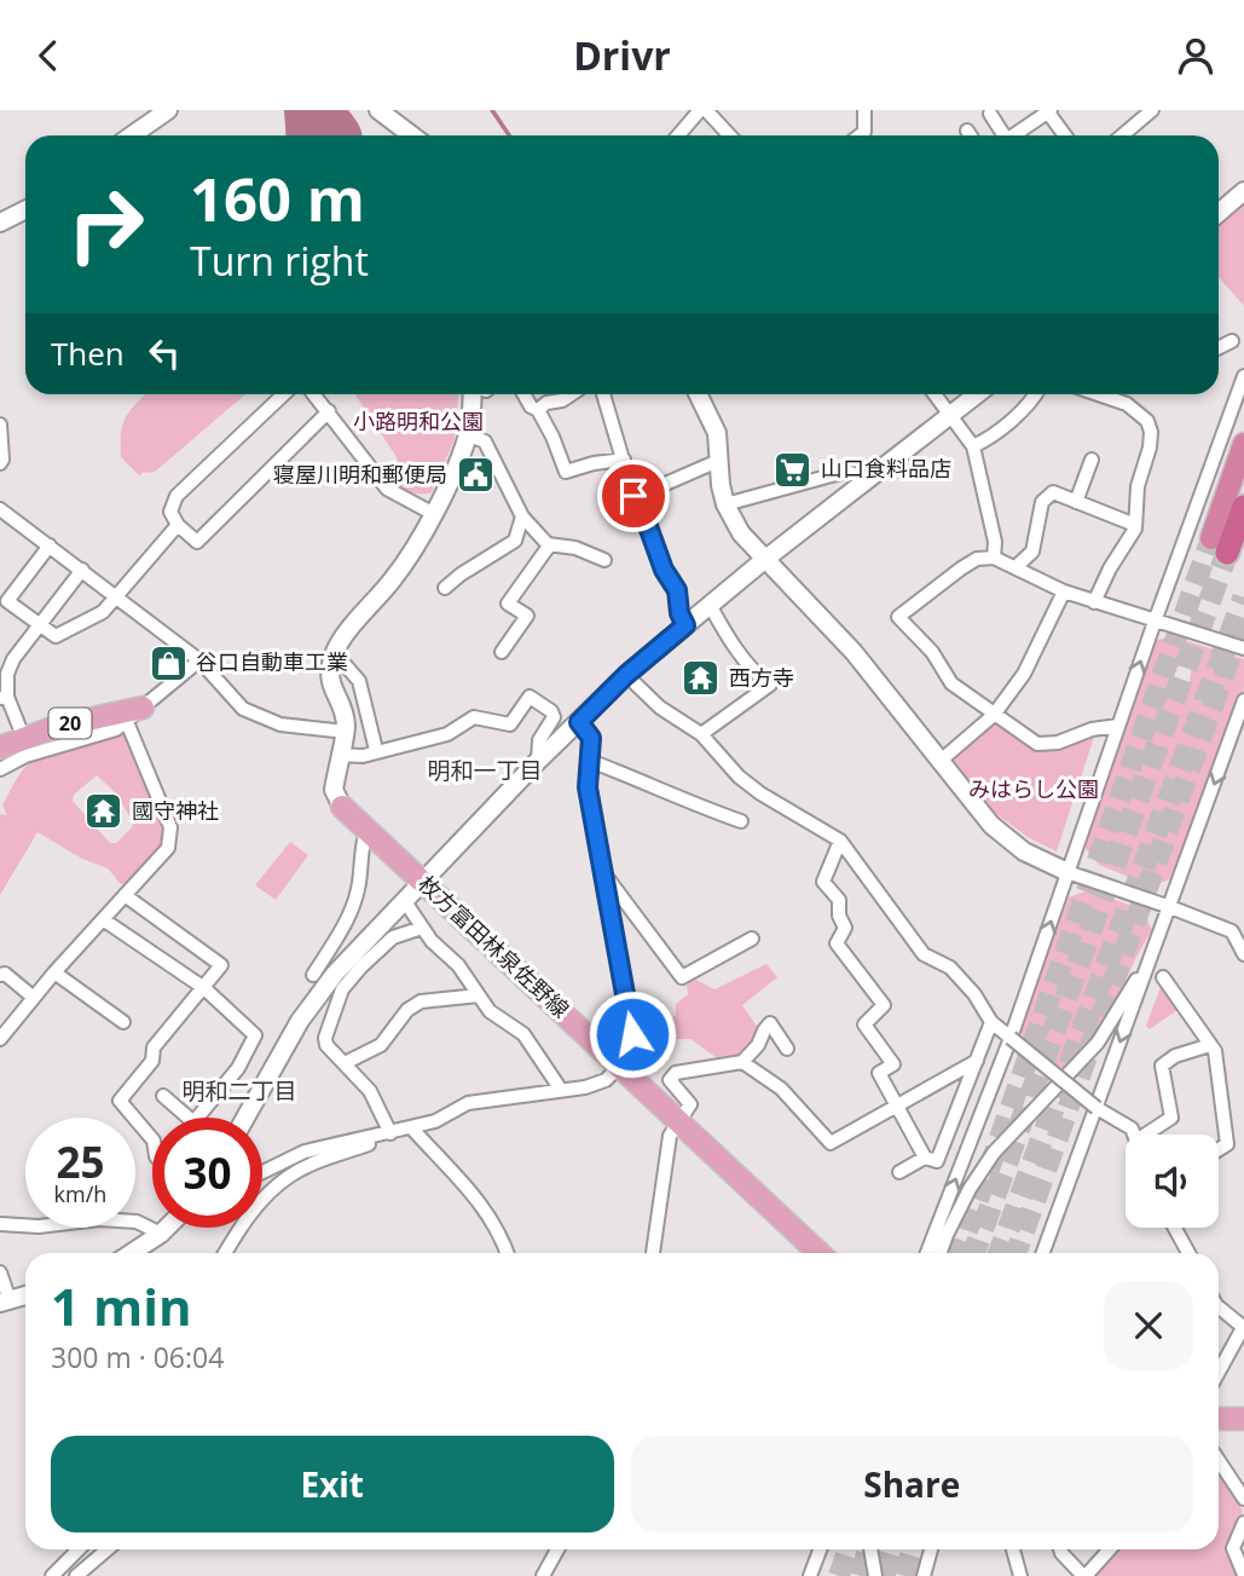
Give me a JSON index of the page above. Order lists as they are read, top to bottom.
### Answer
{
  "streets": {
    "main road": ["20", "枚方富田林泉佐野線"]
  },
  "districts": ["明和一丁目", "明和二丁目"],
  "parks": ["小路明和公園", "みはらし公園"],
  "places": {
    "supermarket": ["山口食料品店"],
    "public building": ["寝屋川明和郵便局"],
    "shop": ["谷口自動車工業"],
    "temple": ["西方寺", "國守神社"]
  },
  "page": {
    "header": "Drivr",
    "turn": ["160 m", "Turn right"],
    "then": "Then",
    "speed": "25 km/h",
    "limit": "30",
    "heading": ["1 min", "300 m · 06:04"],
    "buttons": ["Exit", "Share"]
  }
}
